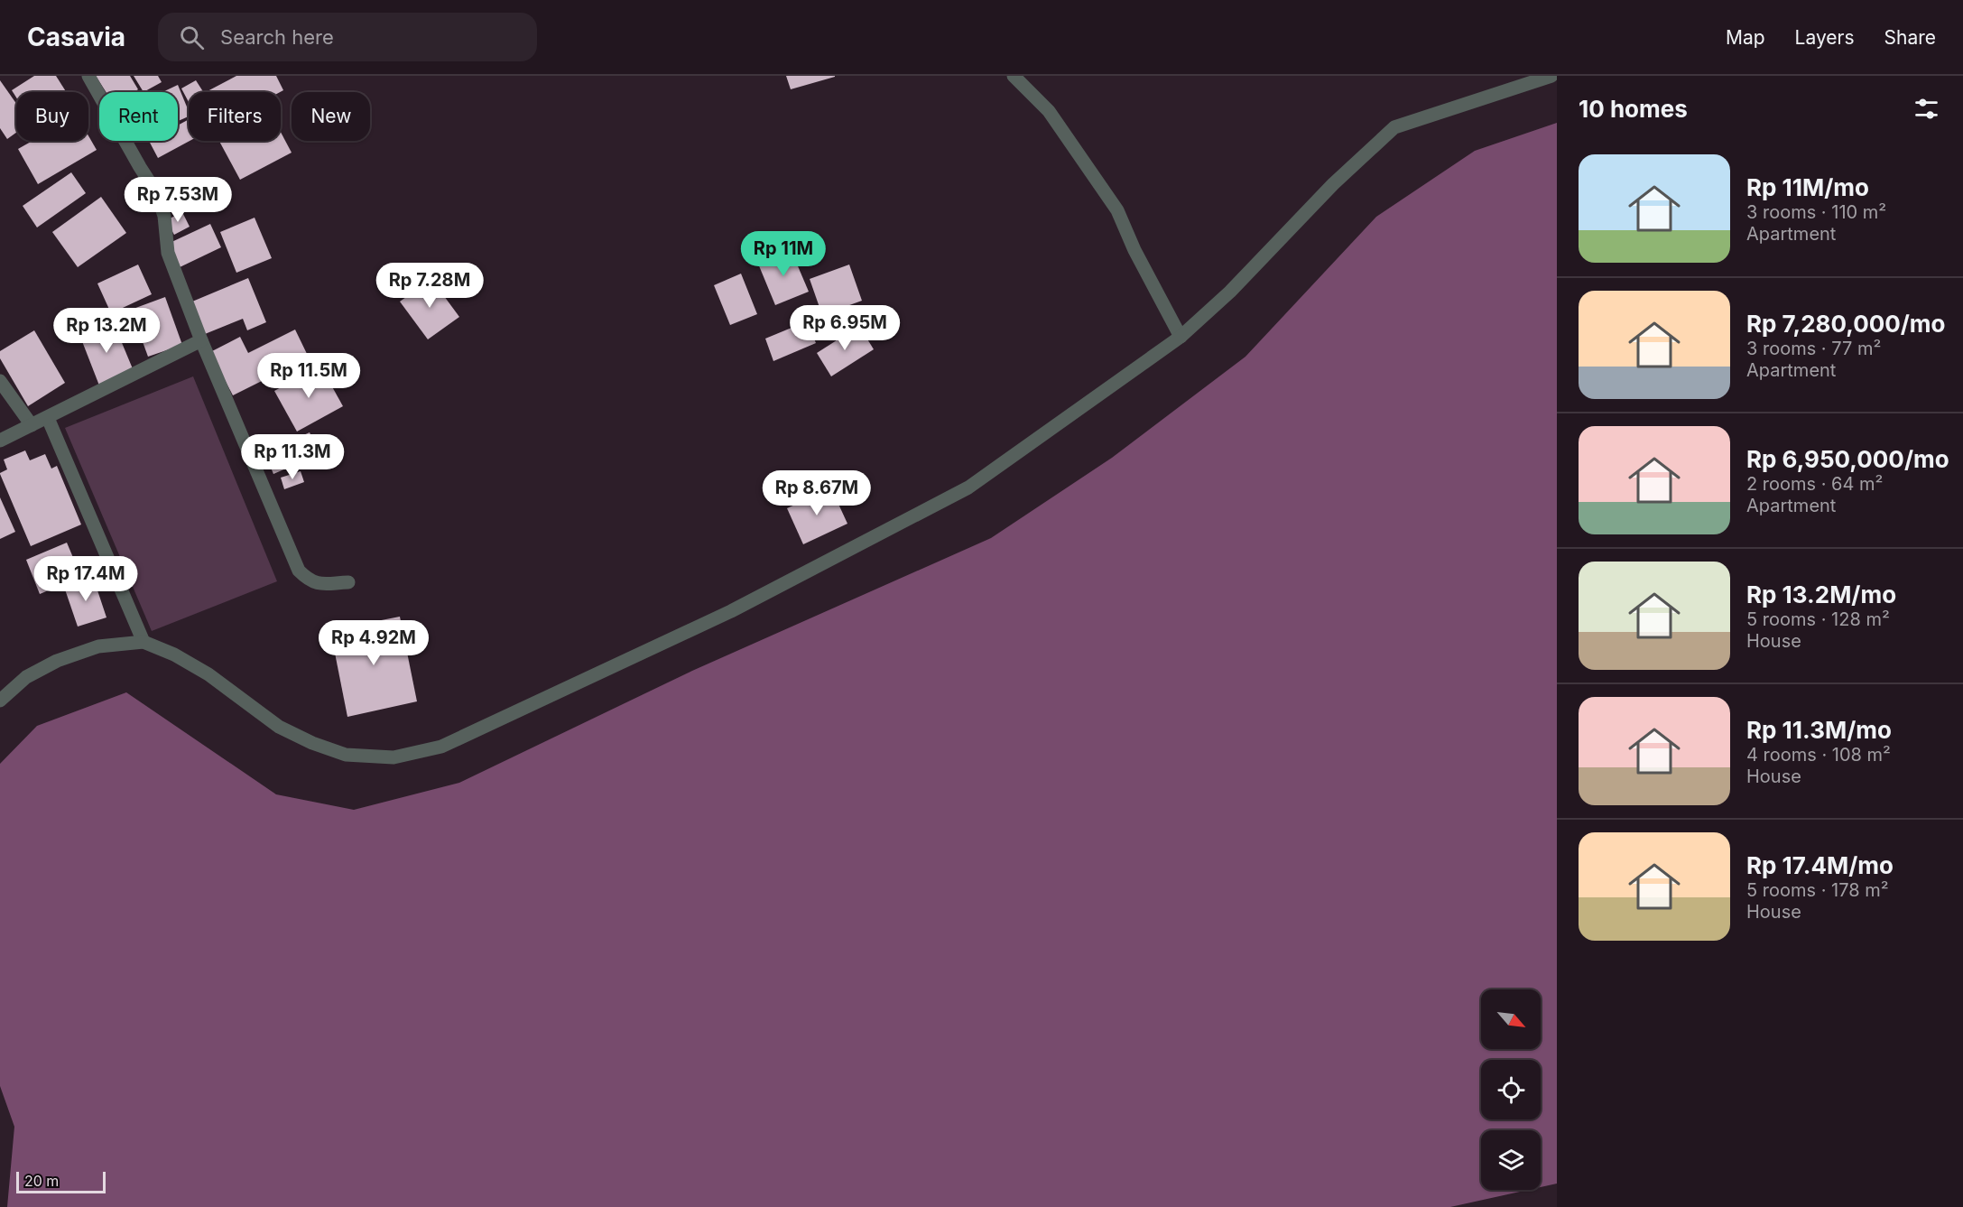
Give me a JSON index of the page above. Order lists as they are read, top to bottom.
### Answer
{
  "scale_bar": "20 m",
  "north": "bottom right",
  "page": {
    "header": "Casavia",
    "search": "Search here",
    "nav": ["Map", "Layers", "Share"],
    "heading": "10 homes",
    "chip": [
      "Buy",
      "Rent",
      "Filters",
      "New"
    ],
    "list": [
      {
        "name": "Rp 11M/mo",
        "note": "3 rooms · 110 m² · Apartment"
      },
      {
        "name": "Rp 7,280,000/mo",
        "note": "3 rooms · 77 m² · Apartment"
      },
      {
        "name": "Rp 6,950,000/mo",
        "note": "2 rooms · 64 m² · Apartment"
      },
      {
        "name": "Rp 13.2M/mo",
        "note": "5 rooms · 128 m² · House"
      },
      {
        "name": "Rp 11.3M/mo",
        "note": "4 rooms · 108 m² · House"
      },
      {
        "name": "Rp 17.4M/mo",
        "note": "5 rooms · 178 m² · House"
      }
    ],
    "price": [
      "Rp 7.53M",
      "Rp 11M",
      "Rp 7.28M",
      "Rp 6.95M",
      "Rp 13.2M",
      "Rp 11.5M",
      "Rp 11.3M",
      "Rp 8.67M",
      "Rp 17.4M",
      "Rp 4.92M"
    ],
    "scale": "20 m"
  }
}
